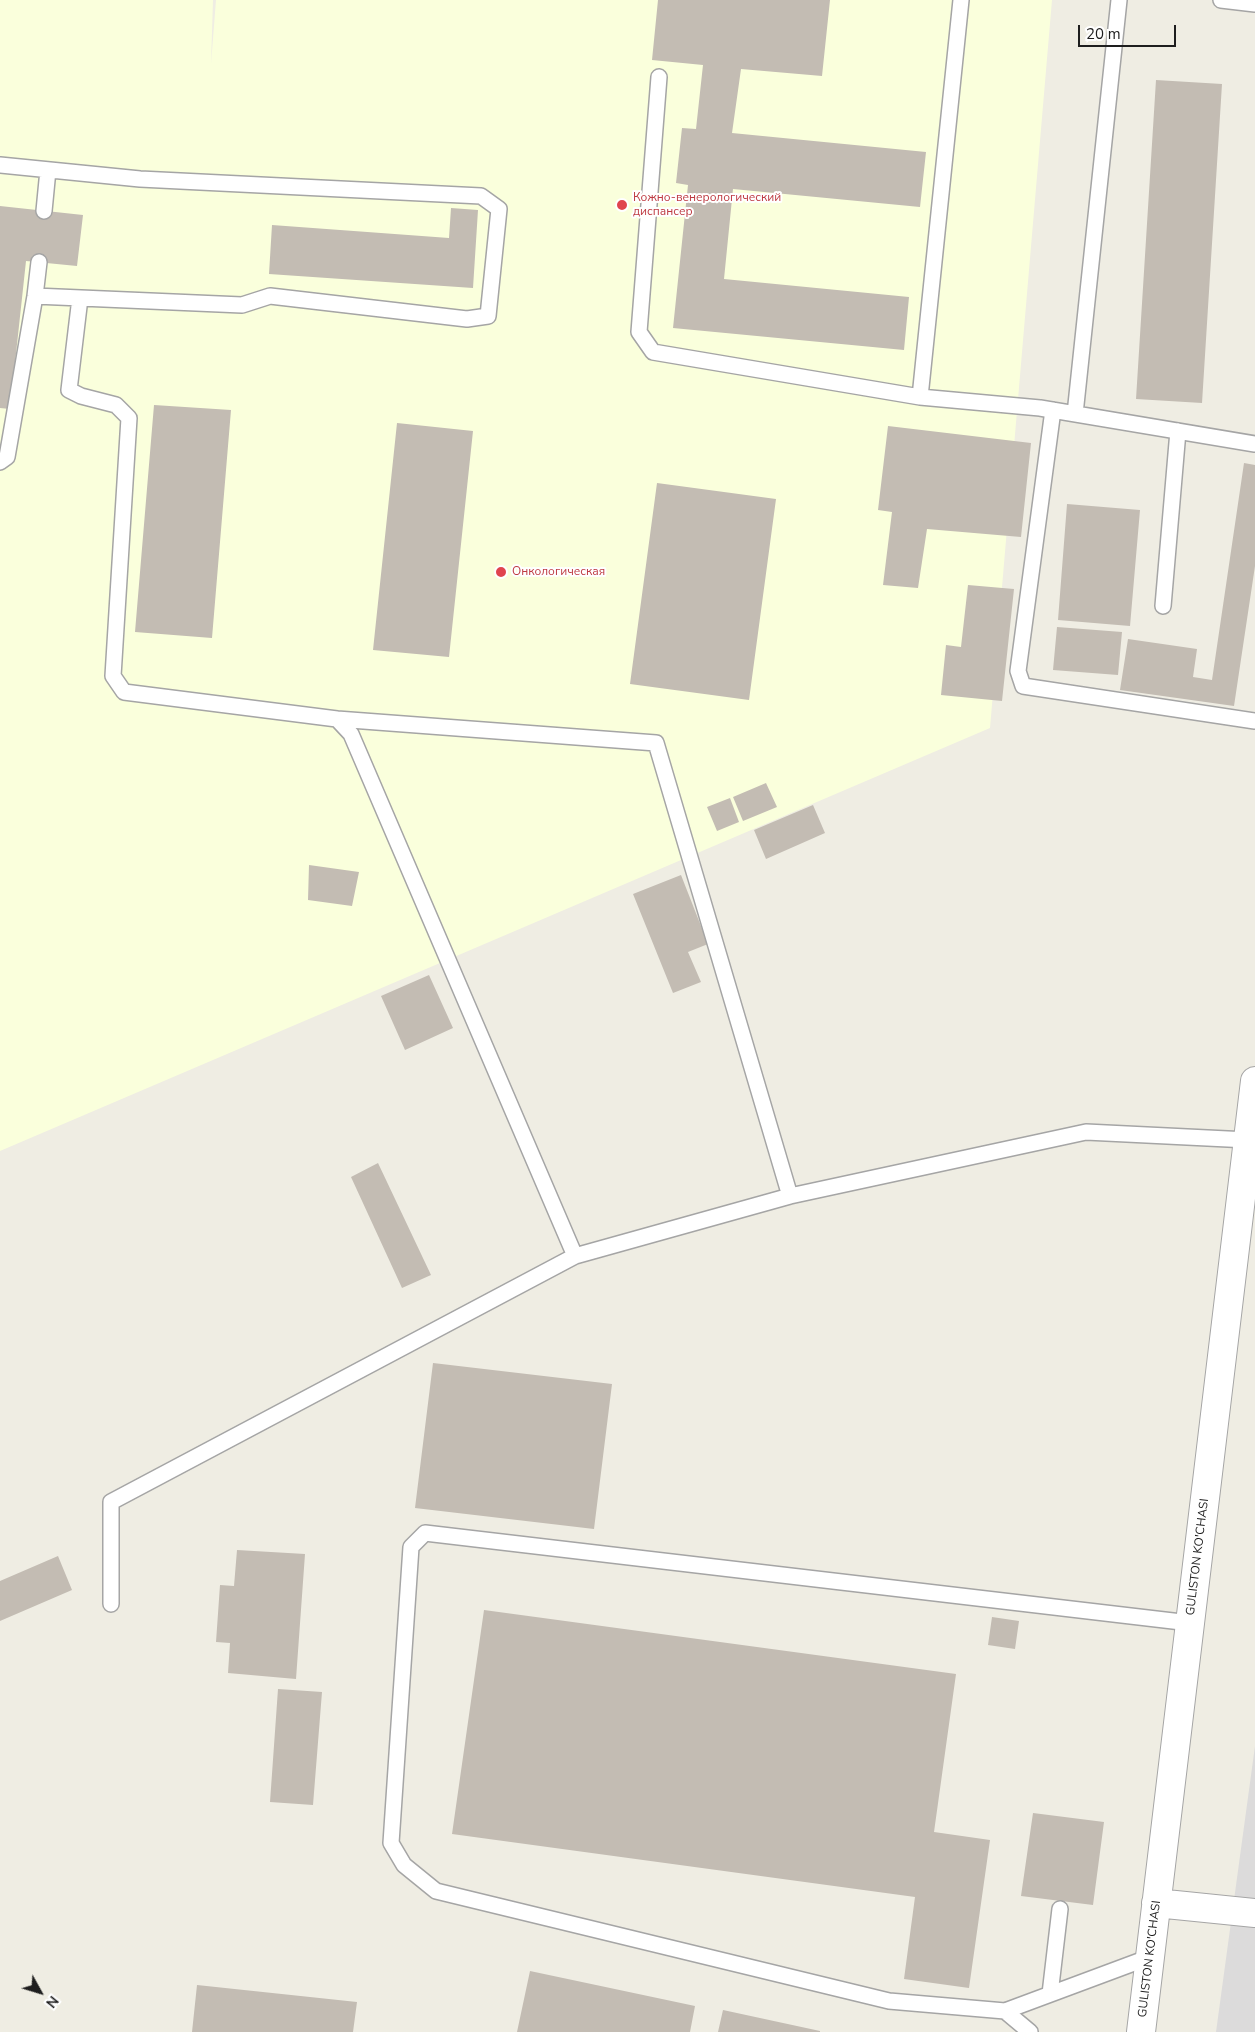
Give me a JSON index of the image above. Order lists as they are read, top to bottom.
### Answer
{
  "streets": {
    "street": ["GULISTON KO'CHASI"]
  },
  "places": ["Кожно-венерологический диспансер", "Онкологическая"],
  "scale_bar": "20 m",
  "north": "bottom right"
}
